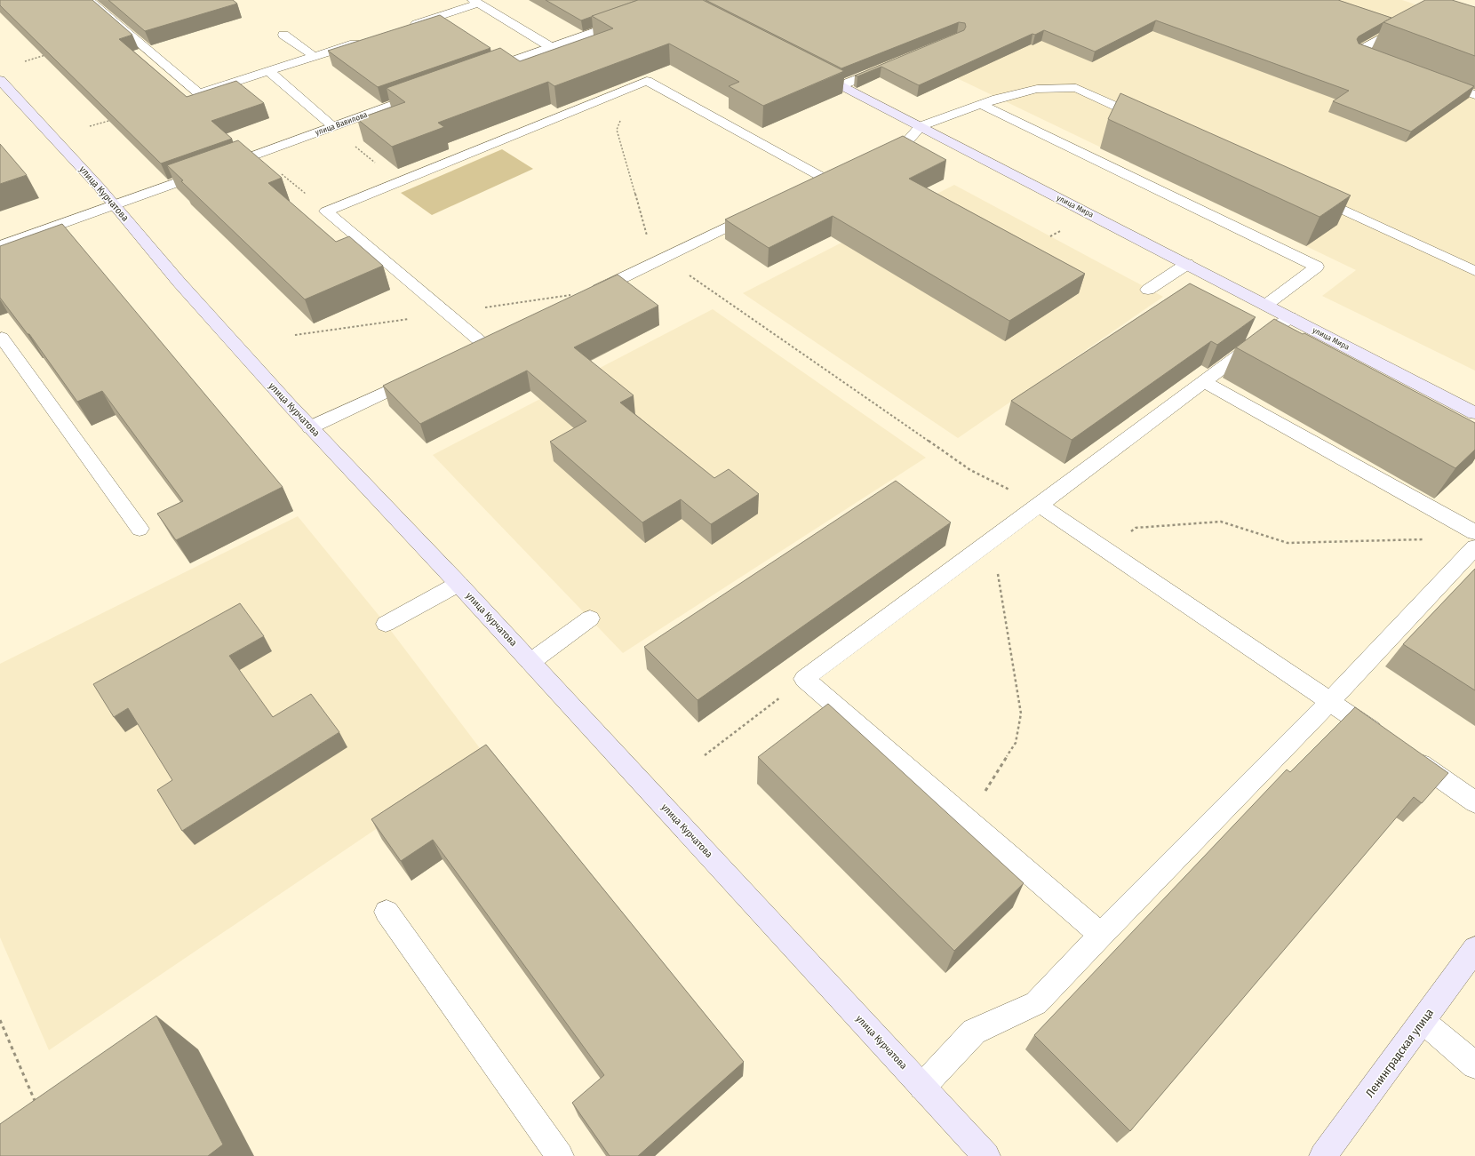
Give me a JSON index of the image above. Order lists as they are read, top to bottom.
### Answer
{
  "streets": {
    "main road": ["улица Курчатова", "улица Мира", "Ленинградская улица"],
    "street": ["улица Вавилова"]
  },
  "crossings": [
    ["улица Вавилова", "улица Курчатова"]
  ]
}
